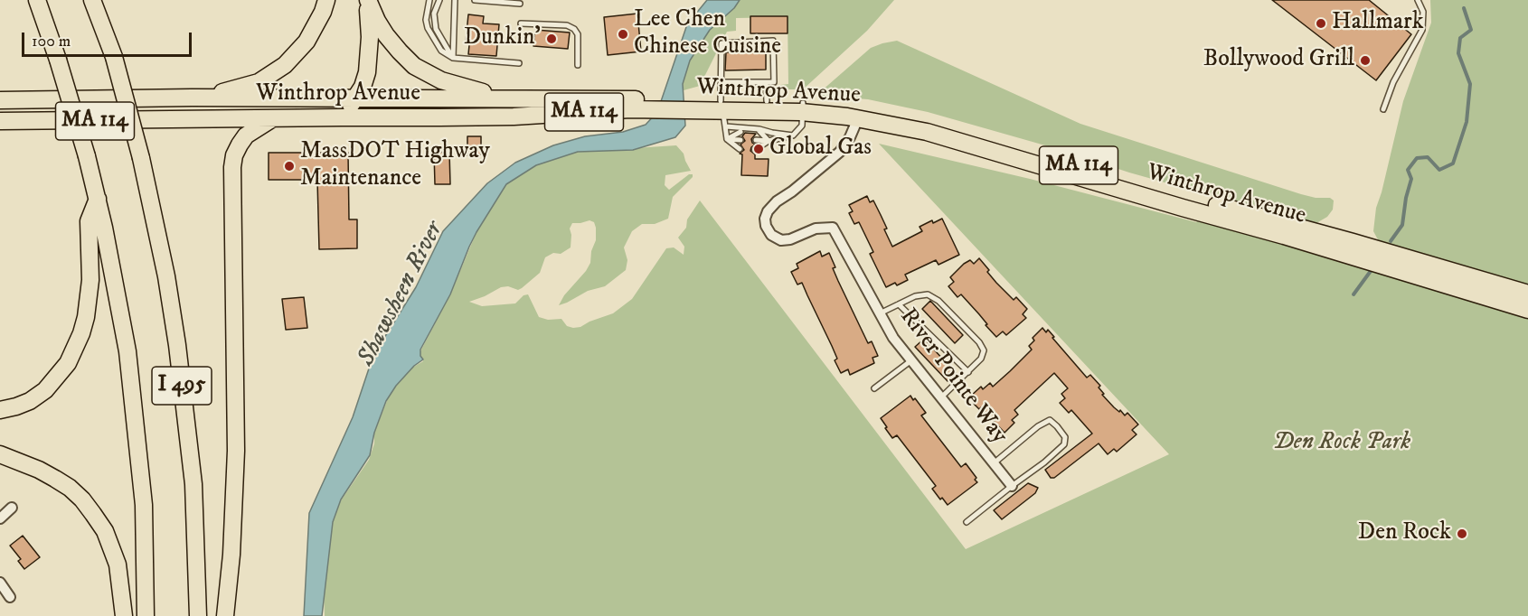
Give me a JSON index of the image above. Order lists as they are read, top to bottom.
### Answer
{
  "streets": {
    "highway": ["Winthrop Avenue", "MA 114", "I 495"],
    "street": ["River Pointe Way"]
  },
  "crossings": [
    ["Winthrop Avenue", "River Pointe Way"]
  ],
  "water": ["Shawsheen River"],
  "parks": ["Den Rock Park"],
  "places": [
    "Hallmark",
    "Lee Chen Chinese Cuisine",
    "Dunkin'",
    "Bollywood Grill",
    "Global Gas",
    "MassDOT Highway Maintenance",
    "Den Rock"
  ],
  "scale_bar": "100 m"
}
